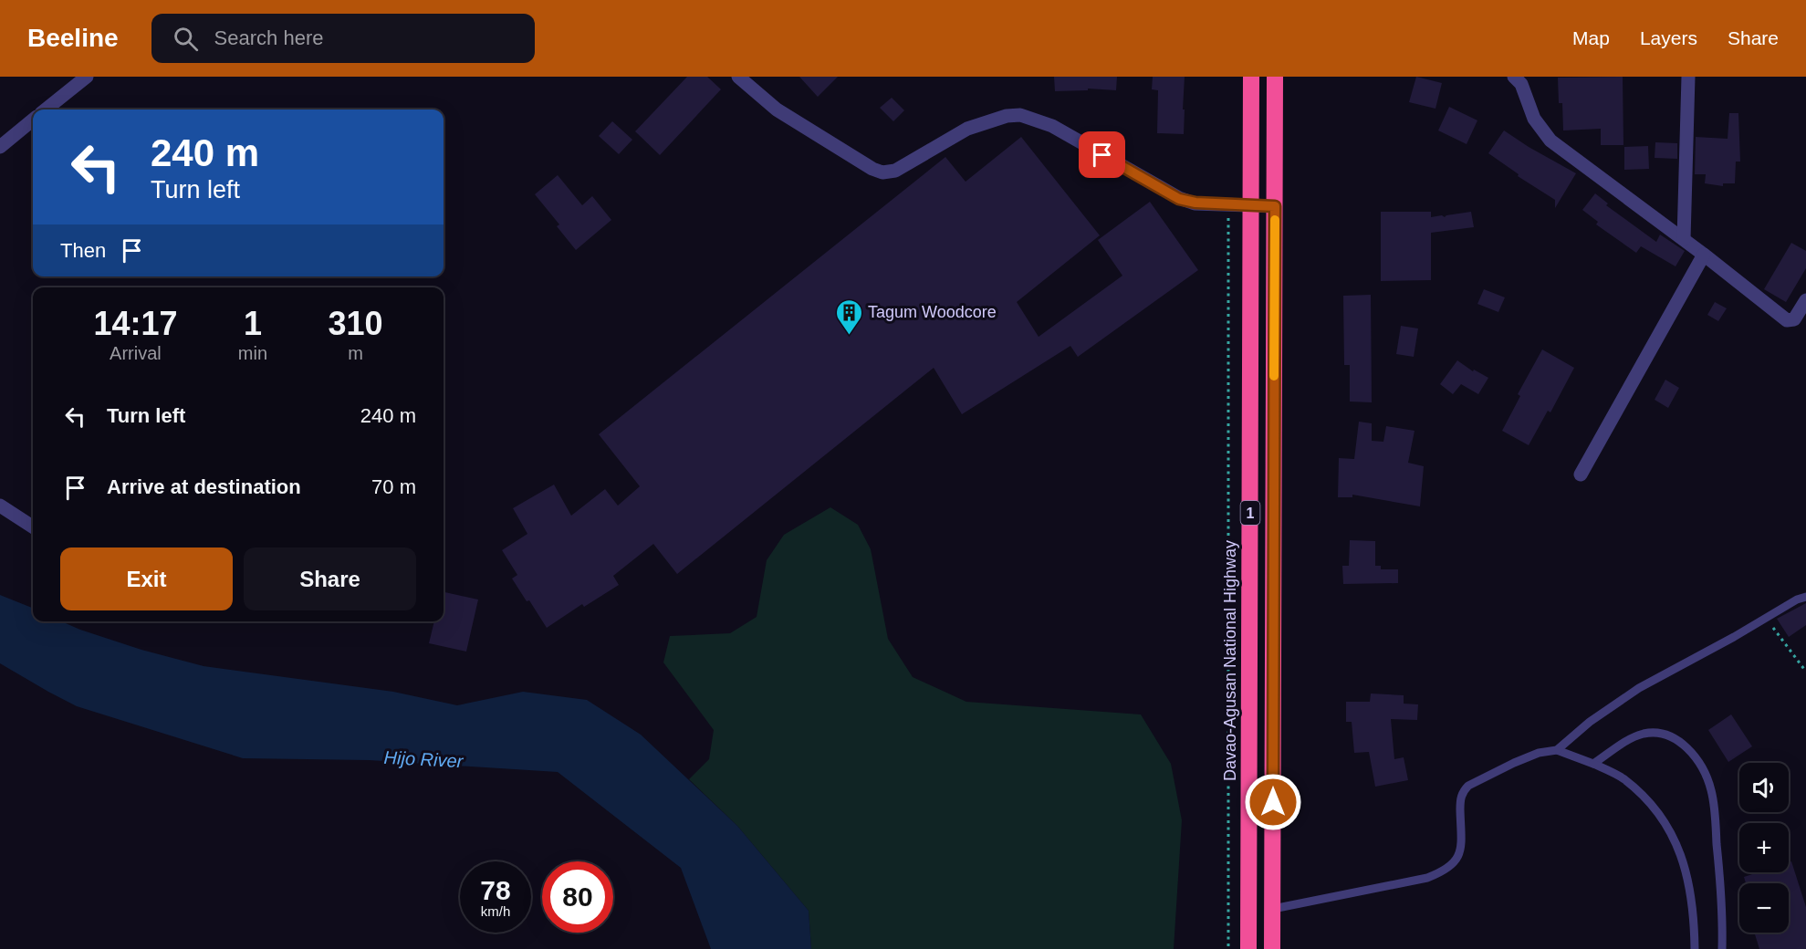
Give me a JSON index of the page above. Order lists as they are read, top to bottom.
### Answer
{
  "streets": {
    "highway": ["1", "Davao-Agusan National Highway"]
  },
  "water": ["Hijo River"],
  "places": {
    "building": ["Tagum Woodcore"]
  },
  "page": {
    "header": "Beeline",
    "search": "Search here",
    "nav": ["Map", "Layers", "Share"],
    "turn": ["240 m", "Turn left"],
    "then": "Then",
    "eta": [
      "14:17",
      "Arrival",
      "1",
      "min",
      "310",
      "m"
    ],
    "list": [
      {
        "name": "Turn left",
        "value": "240 m"
      },
      {
        "name": "Arrive at destination",
        "value": "70 m"
      }
    ],
    "buttons": ["Exit", "Share"],
    "map_buttons": ["+", "−"],
    "speed": "78 km/h",
    "limit": "80"
  }
}
